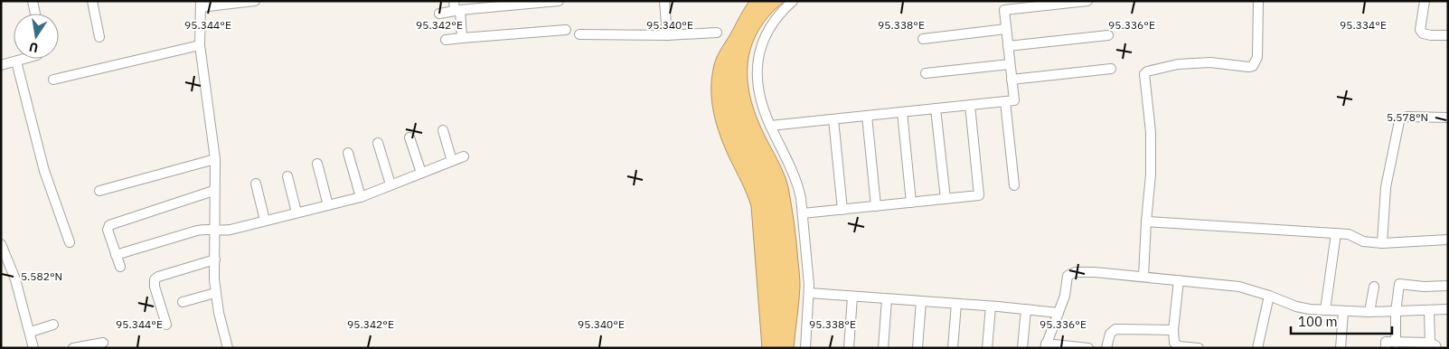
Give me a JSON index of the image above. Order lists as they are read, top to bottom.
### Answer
{
  "scale_bar": "100 m",
  "north": "bottom",
  "coordinates": [
    "95.344°E",
    "95.342°E",
    "95.340°E",
    "95.338°E",
    "95.336°E",
    "95.334°E",
    "5.578°N",
    "5.582°N"
  ]
}
